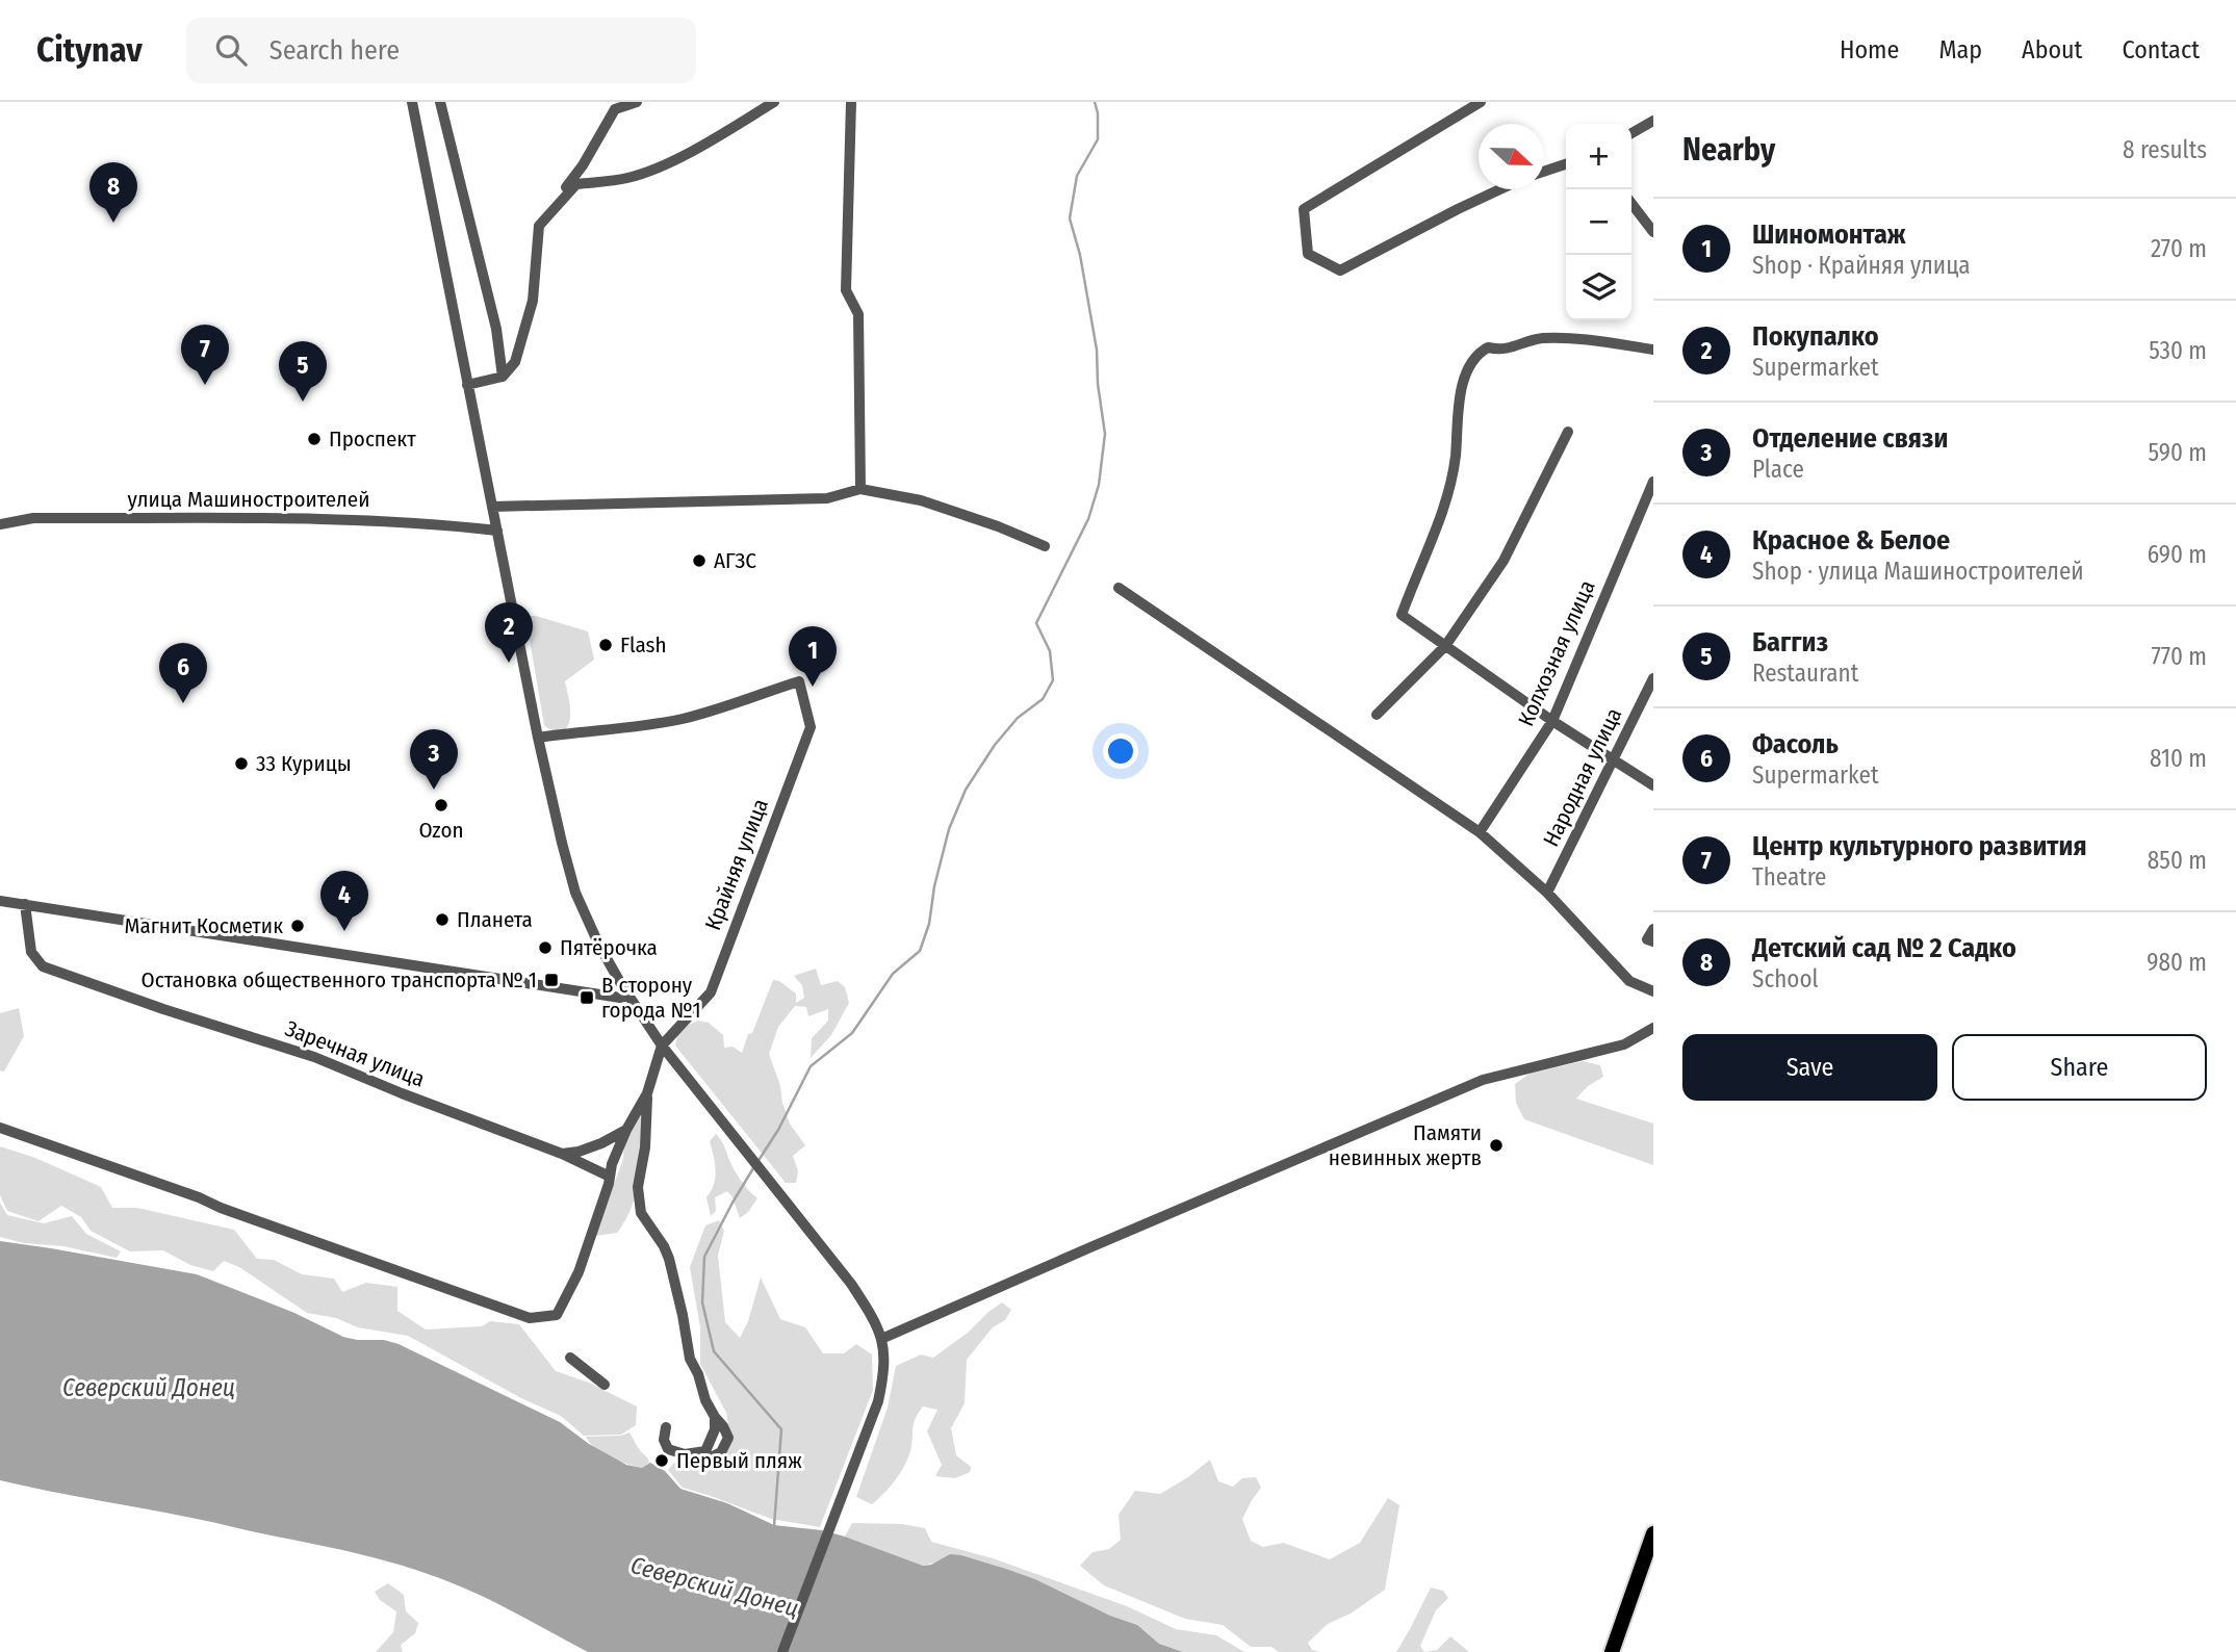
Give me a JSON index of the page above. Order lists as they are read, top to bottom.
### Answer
{
  "streets": {
    "street": [
      "улица Машиностроителей",
      "Колхозная улица",
      "Народная улица",
      "Крайняя улица",
      "Заречная улица"
    ]
  },
  "water": ["Северский Донец"],
  "places": {
    "other": [
      "Проспект",
      "АГЗС",
      "Flash",
      "33 Курицы",
      "Ozon",
      "Планета",
      "Магнит Косметик",
      "Пятёрочка",
      "Памяти невинных жертв",
      "Первый пляж"
    ],
    "transit": ["Остановка общественного транспорта № 1", "В сторону города №1"]
  },
  "north": "right",
  "page": {
    "header": "Citynav",
    "search": "Search here",
    "nav": [
      "Home",
      "Map",
      "About",
      "Contact"
    ],
    "heading": ["Nearby", "8 results"],
    "map_buttons": ["+", "−"],
    "pins": [
      "8",
      "7",
      "5",
      "2",
      "1",
      "6",
      "3",
      "4"
    ],
    "list": [
      {
        "mark": "1",
        "name": "Шиномонтаж",
        "note": "Shop · Крайняя улица",
        "value": "270 m"
      },
      {
        "mark": "2",
        "name": "Покупалко",
        "note": "Supermarket",
        "value": "530 m"
      },
      {
        "mark": "3",
        "name": "Отделение связи",
        "note": "Place",
        "value": "590 m"
      },
      {
        "mark": "4",
        "name": "Красное & Белое",
        "note": "Shop · улица Машиностроителей",
        "value": "690 m"
      },
      {
        "mark": "5",
        "name": "Баггиз",
        "note": "Restaurant",
        "value": "770 m"
      },
      {
        "mark": "6",
        "name": "Фасоль",
        "note": "Supermarket",
        "value": "810 m"
      },
      {
        "mark": "7",
        "name": "Центр культурного развития",
        "note": "Theatre",
        "value": "850 m"
      },
      {
        "mark": "8",
        "name": "Детский сад № 2 Садко",
        "note": "School",
        "value": "980 m"
      }
    ],
    "buttons": ["Save", "Share"]
  }
}
